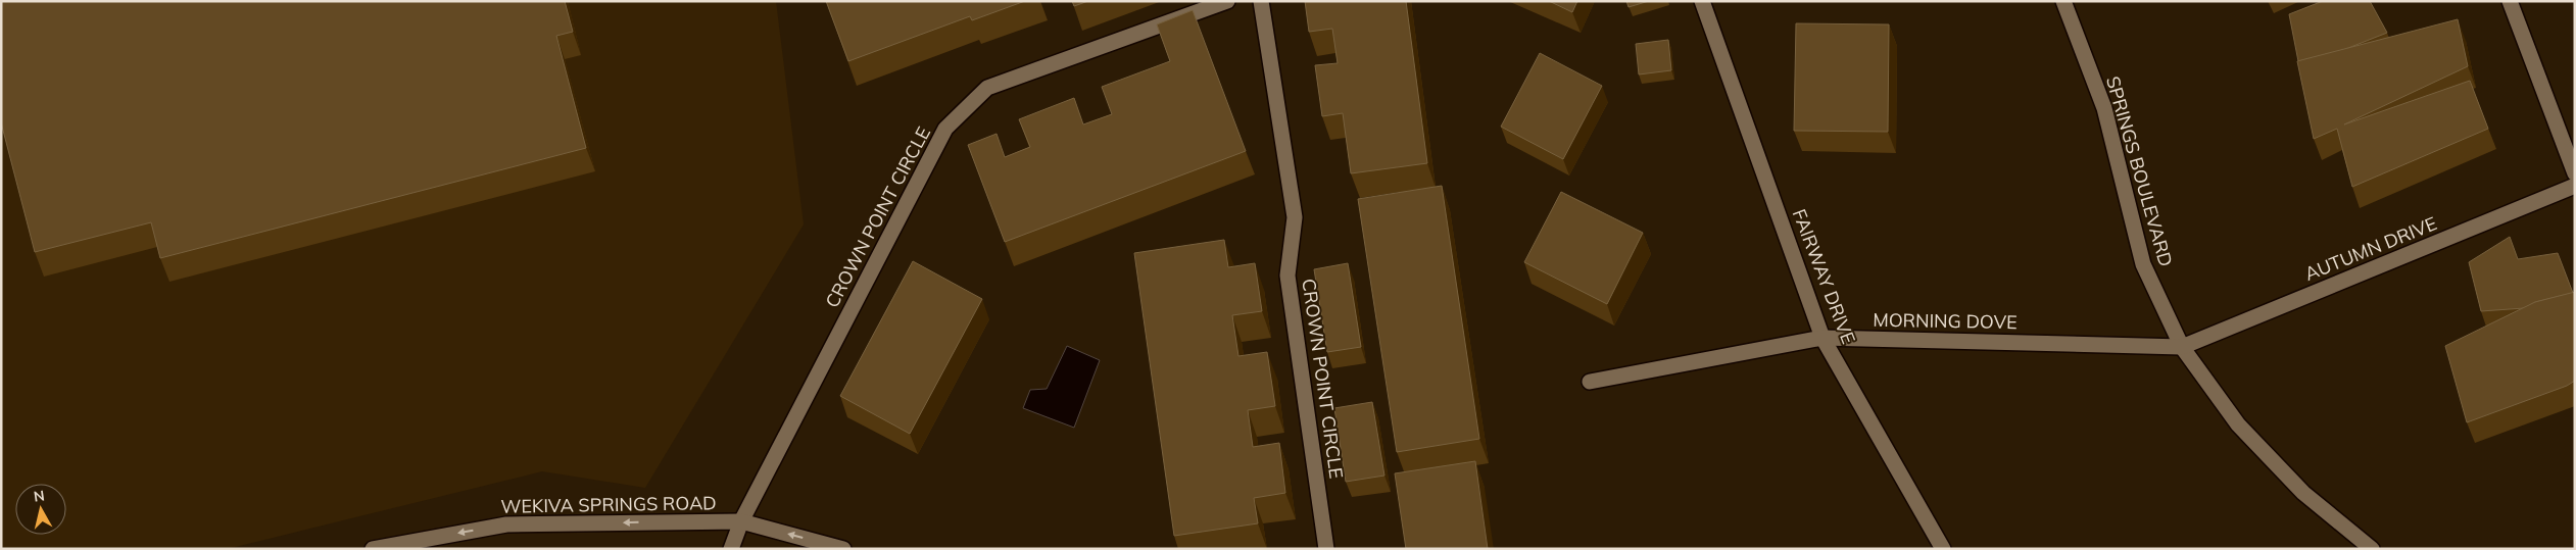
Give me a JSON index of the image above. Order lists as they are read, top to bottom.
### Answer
{
  "streets": {
    "street": [
      "SPRINGS BOULEVARD",
      "CROWN POINT CIRCLE",
      "AUTUMN DRIVE",
      "FAIRWAY DRIVE",
      "MORNING DOVE",
      "WEKIVA SPRINGS ROAD"
    ]
  },
  "crossings": [
    ["SPRINGS BOULEVARD", "AUTUMN DRIVE"],
    ["SPRINGS BOULEVARD", "MORNING DOVE"],
    ["CROWN POINT CIRCLE", "WEKIVA SPRINGS ROAD"],
    ["AUTUMN DRIVE", "MORNING DOVE"],
    ["FAIRWAY DRIVE", "MORNING DOVE"]
  ],
  "one_way": ["WEKIVA SPRINGS ROAD"],
  "north": "top"
}
